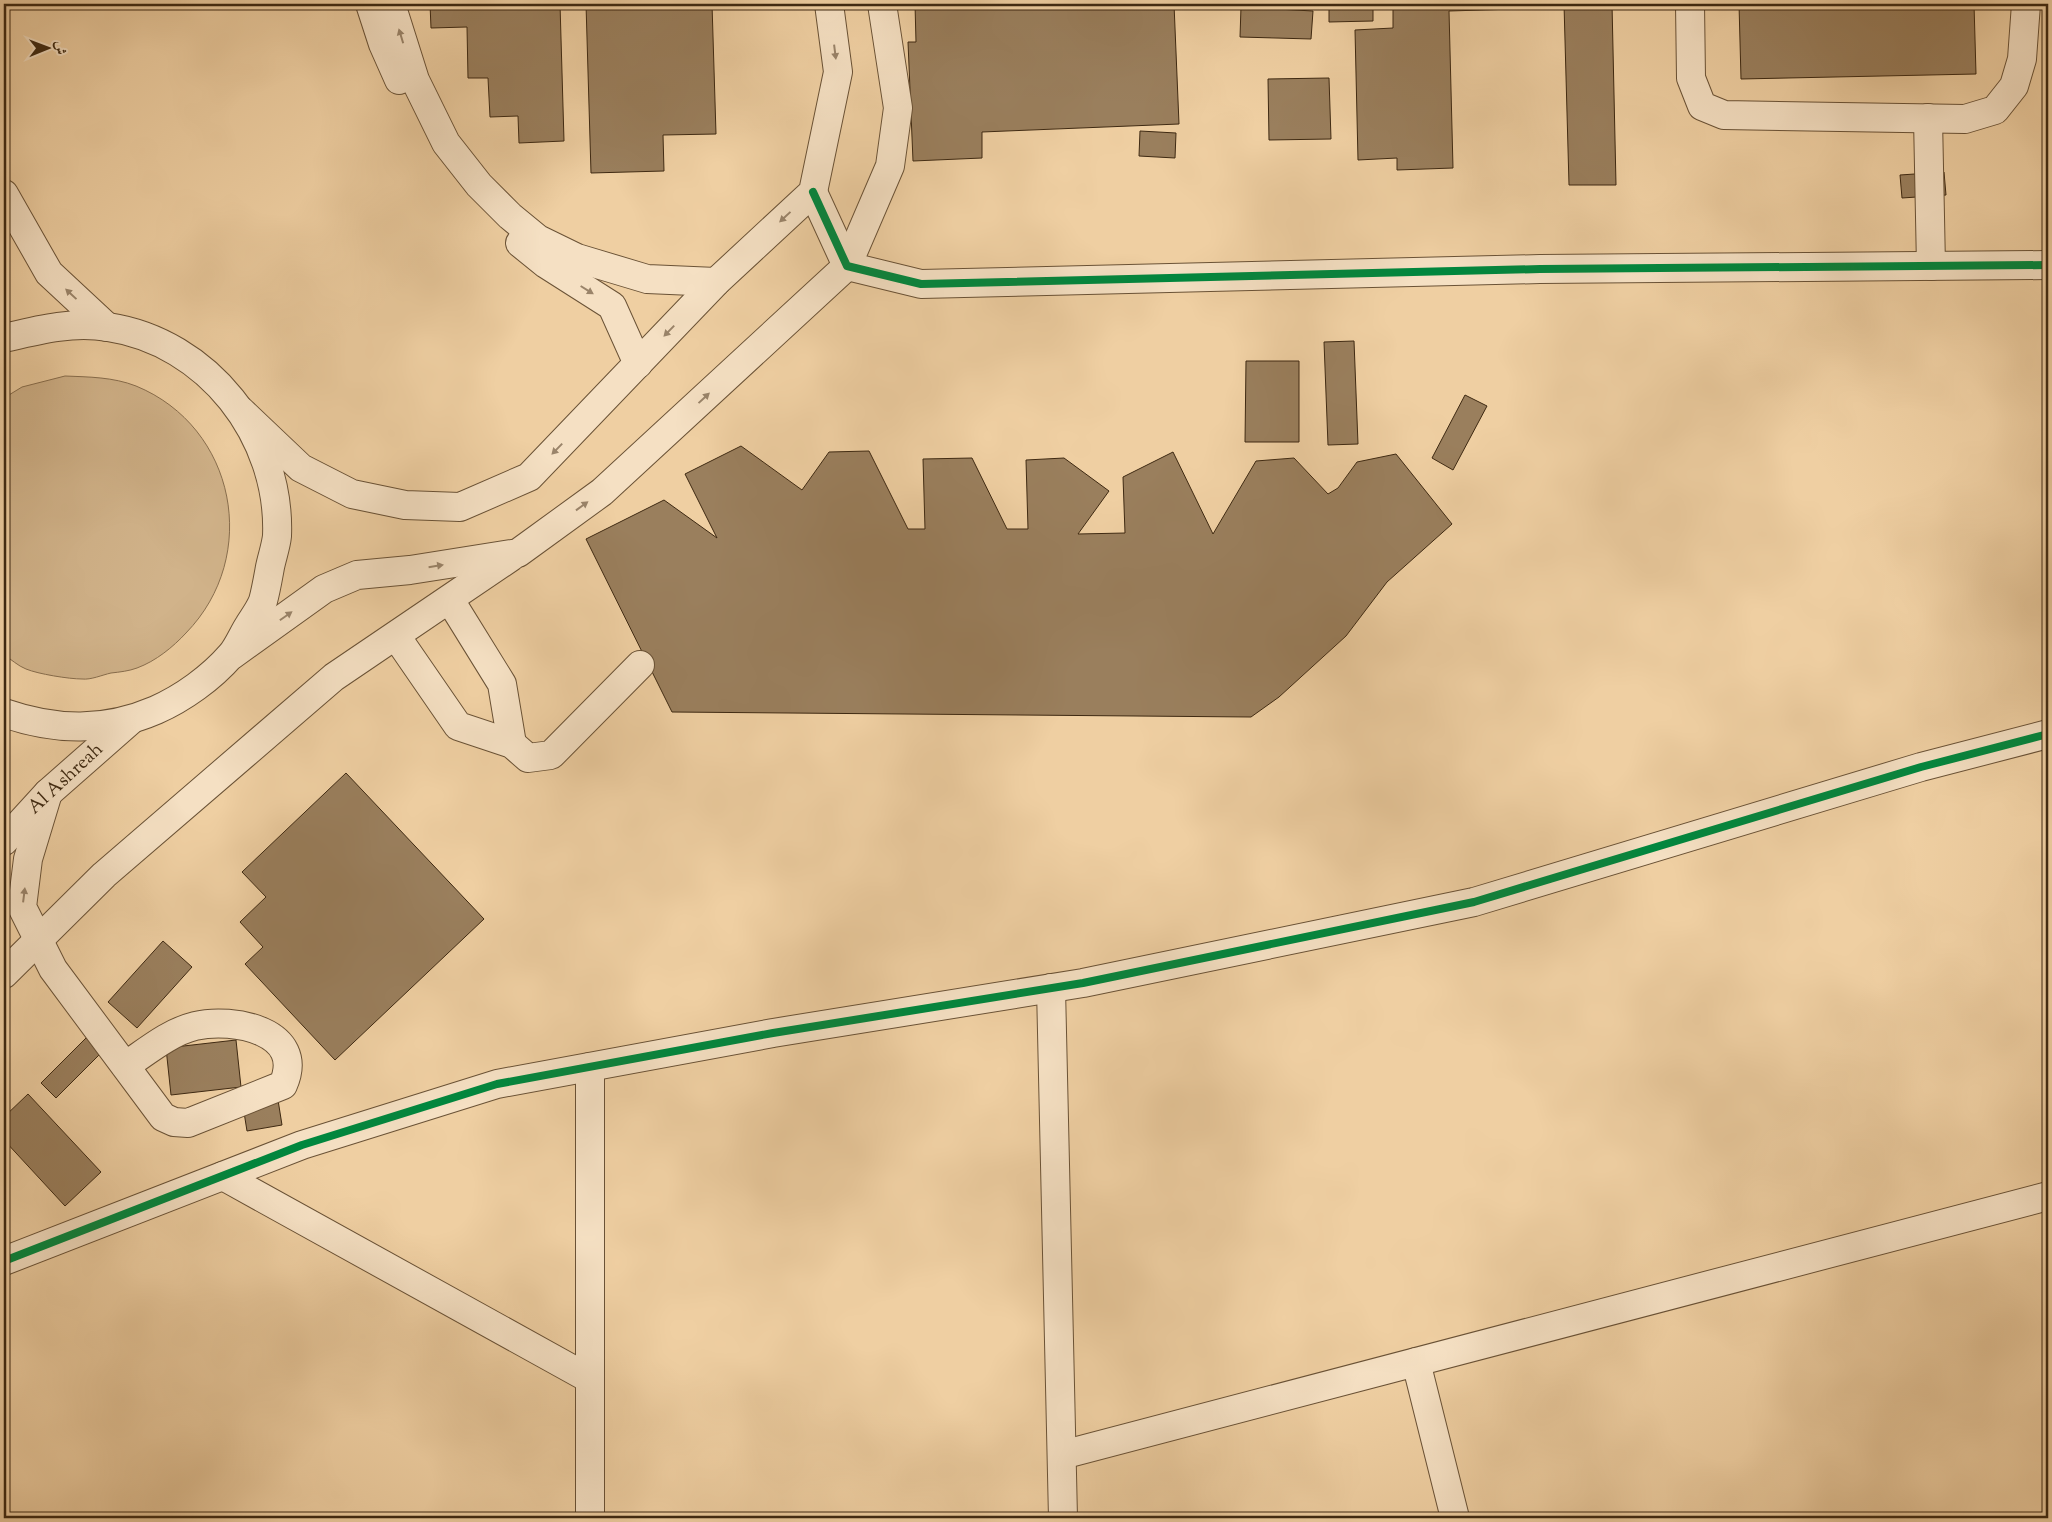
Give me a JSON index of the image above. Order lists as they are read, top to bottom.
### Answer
{
  "streets": {
    "street": ["Al Ashreah"]
  },
  "north": "right"
}
